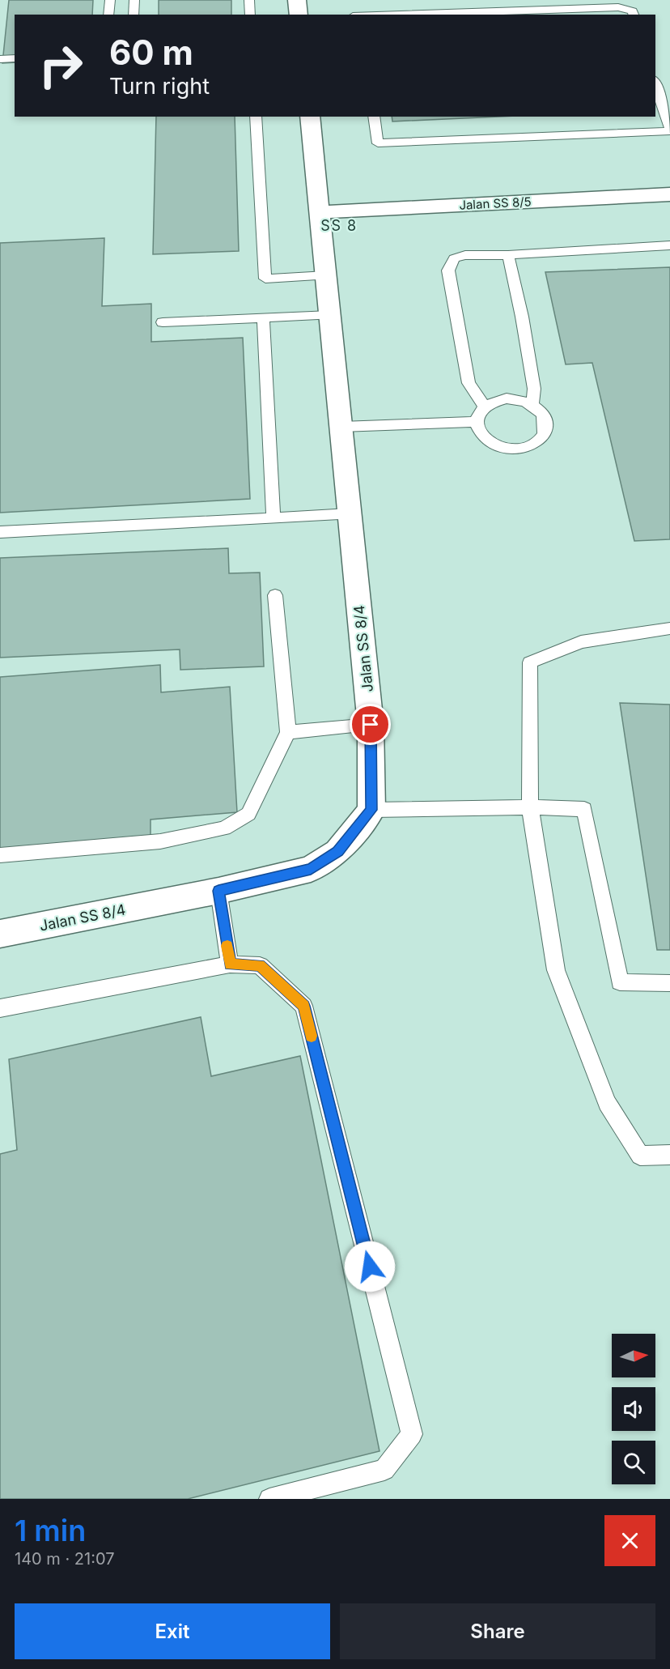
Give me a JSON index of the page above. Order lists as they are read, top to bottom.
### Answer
{
  "streets": {
    "street": ["Jalan SS 8/5", "Jalan SS 8/4"]
  },
  "crossings": [
    ["Jalan SS 8/5", "Jalan SS 8/4"]
  ],
  "districts": ["SS 8"],
  "north": "right",
  "page": {
    "turn": ["60 m", "Turn right"],
    "heading": ["1 min", "140 m · 21:07"],
    "buttons": ["Exit", "Share"]
  }
}
